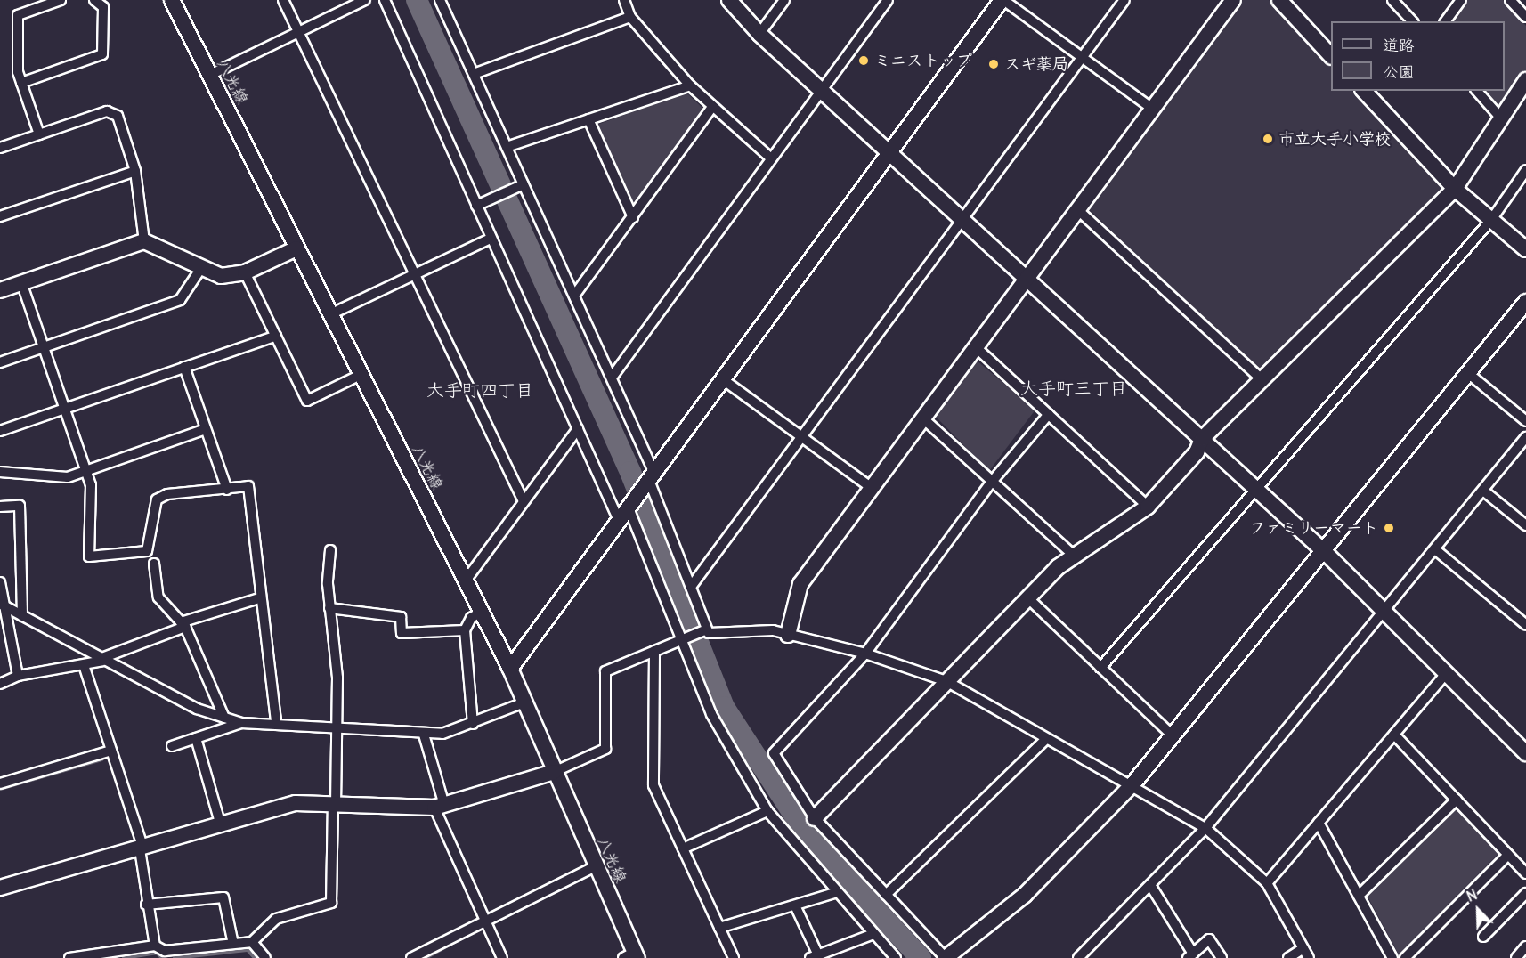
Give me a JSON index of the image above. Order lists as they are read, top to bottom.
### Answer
{
  "streets": {
    "street": ["八光線"]
  },
  "districts": ["大手町三丁目", "大手町四丁目"],
  "places": [
    "ミニストップ",
    "スギ薬局",
    "市立大手小学校",
    "ファミリーマート"
  ],
  "legend": ["道路", "公園"],
  "north": "top left"
}
